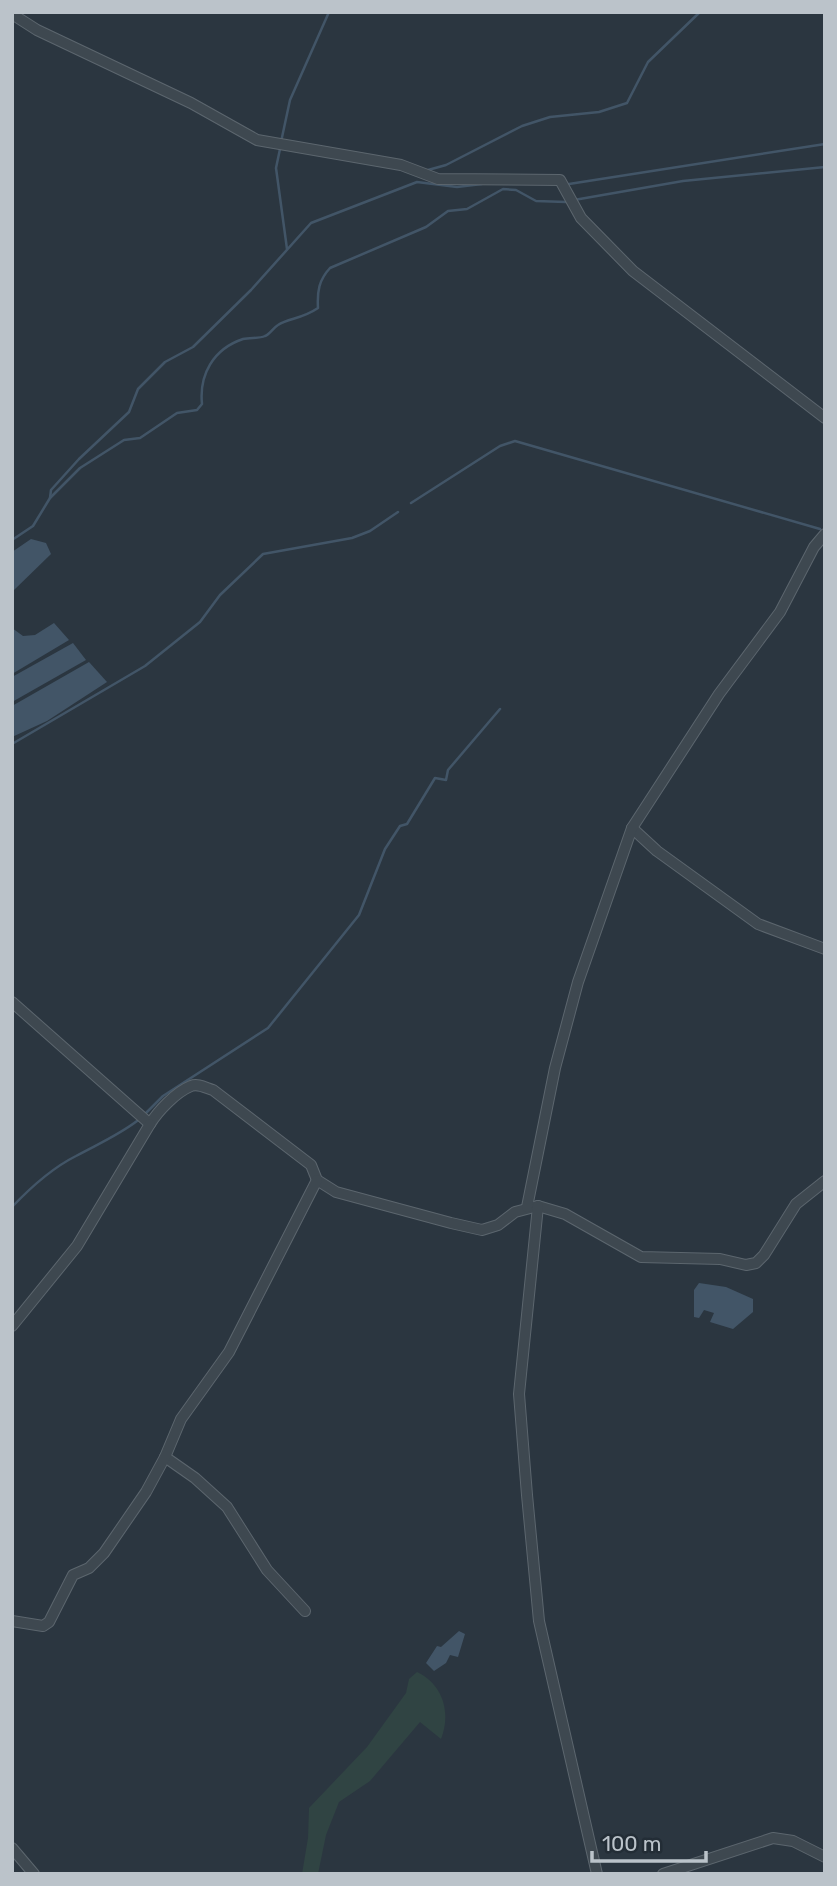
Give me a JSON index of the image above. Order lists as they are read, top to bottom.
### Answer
{
  "scale_bar": "100 m"
}
